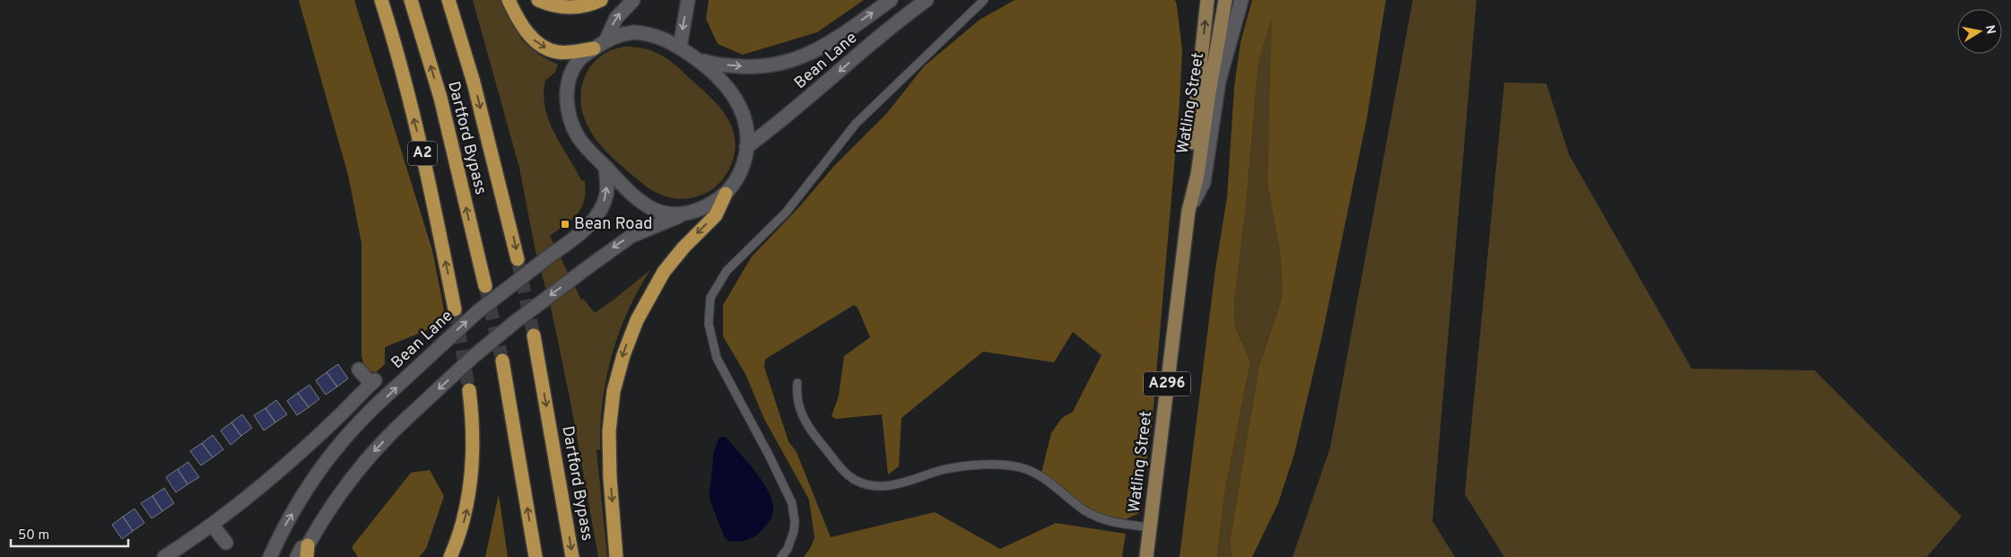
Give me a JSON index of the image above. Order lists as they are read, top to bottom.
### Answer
{
  "streets": {
    "highway": ["Dartford Bypass", "A2"],
    "main road": ["Bean Lane", "Watling Street", "A296"]
  },
  "places": {
    "transit": ["Bean Road"]
  },
  "scale_bar": "50 m",
  "north": "right"
}
